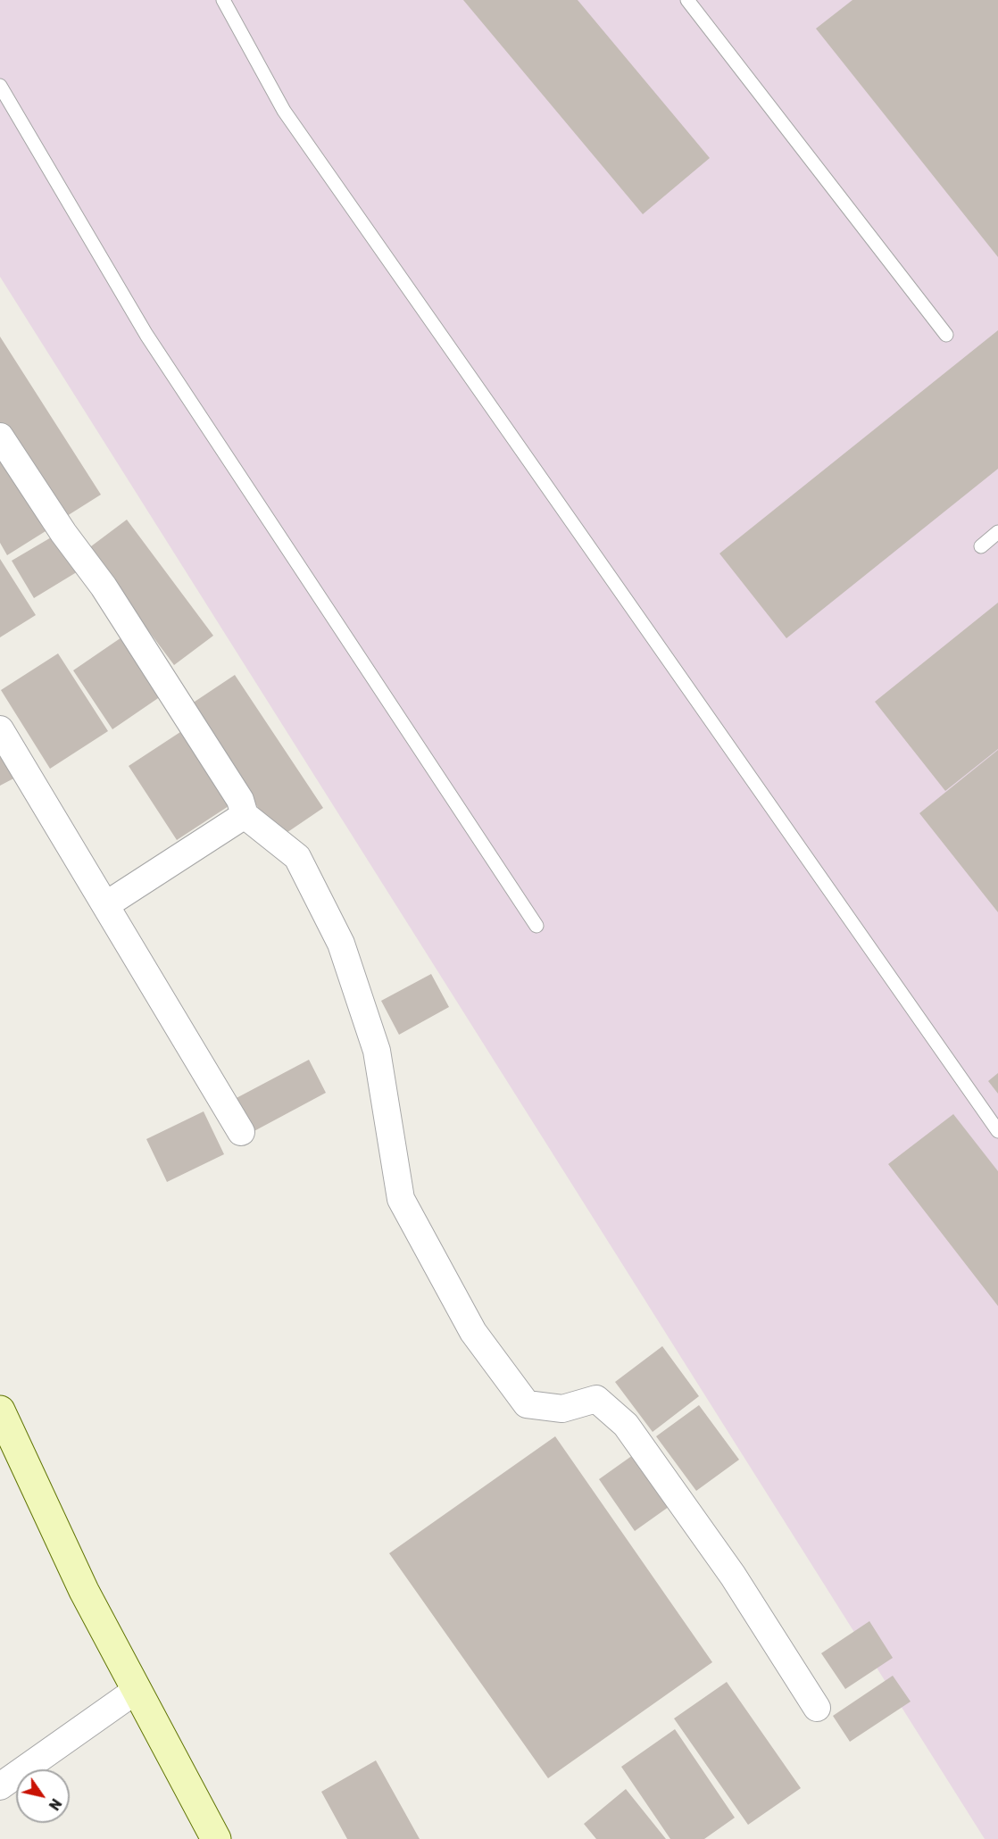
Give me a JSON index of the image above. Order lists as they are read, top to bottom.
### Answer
{
  "north": "bottom right"
}
